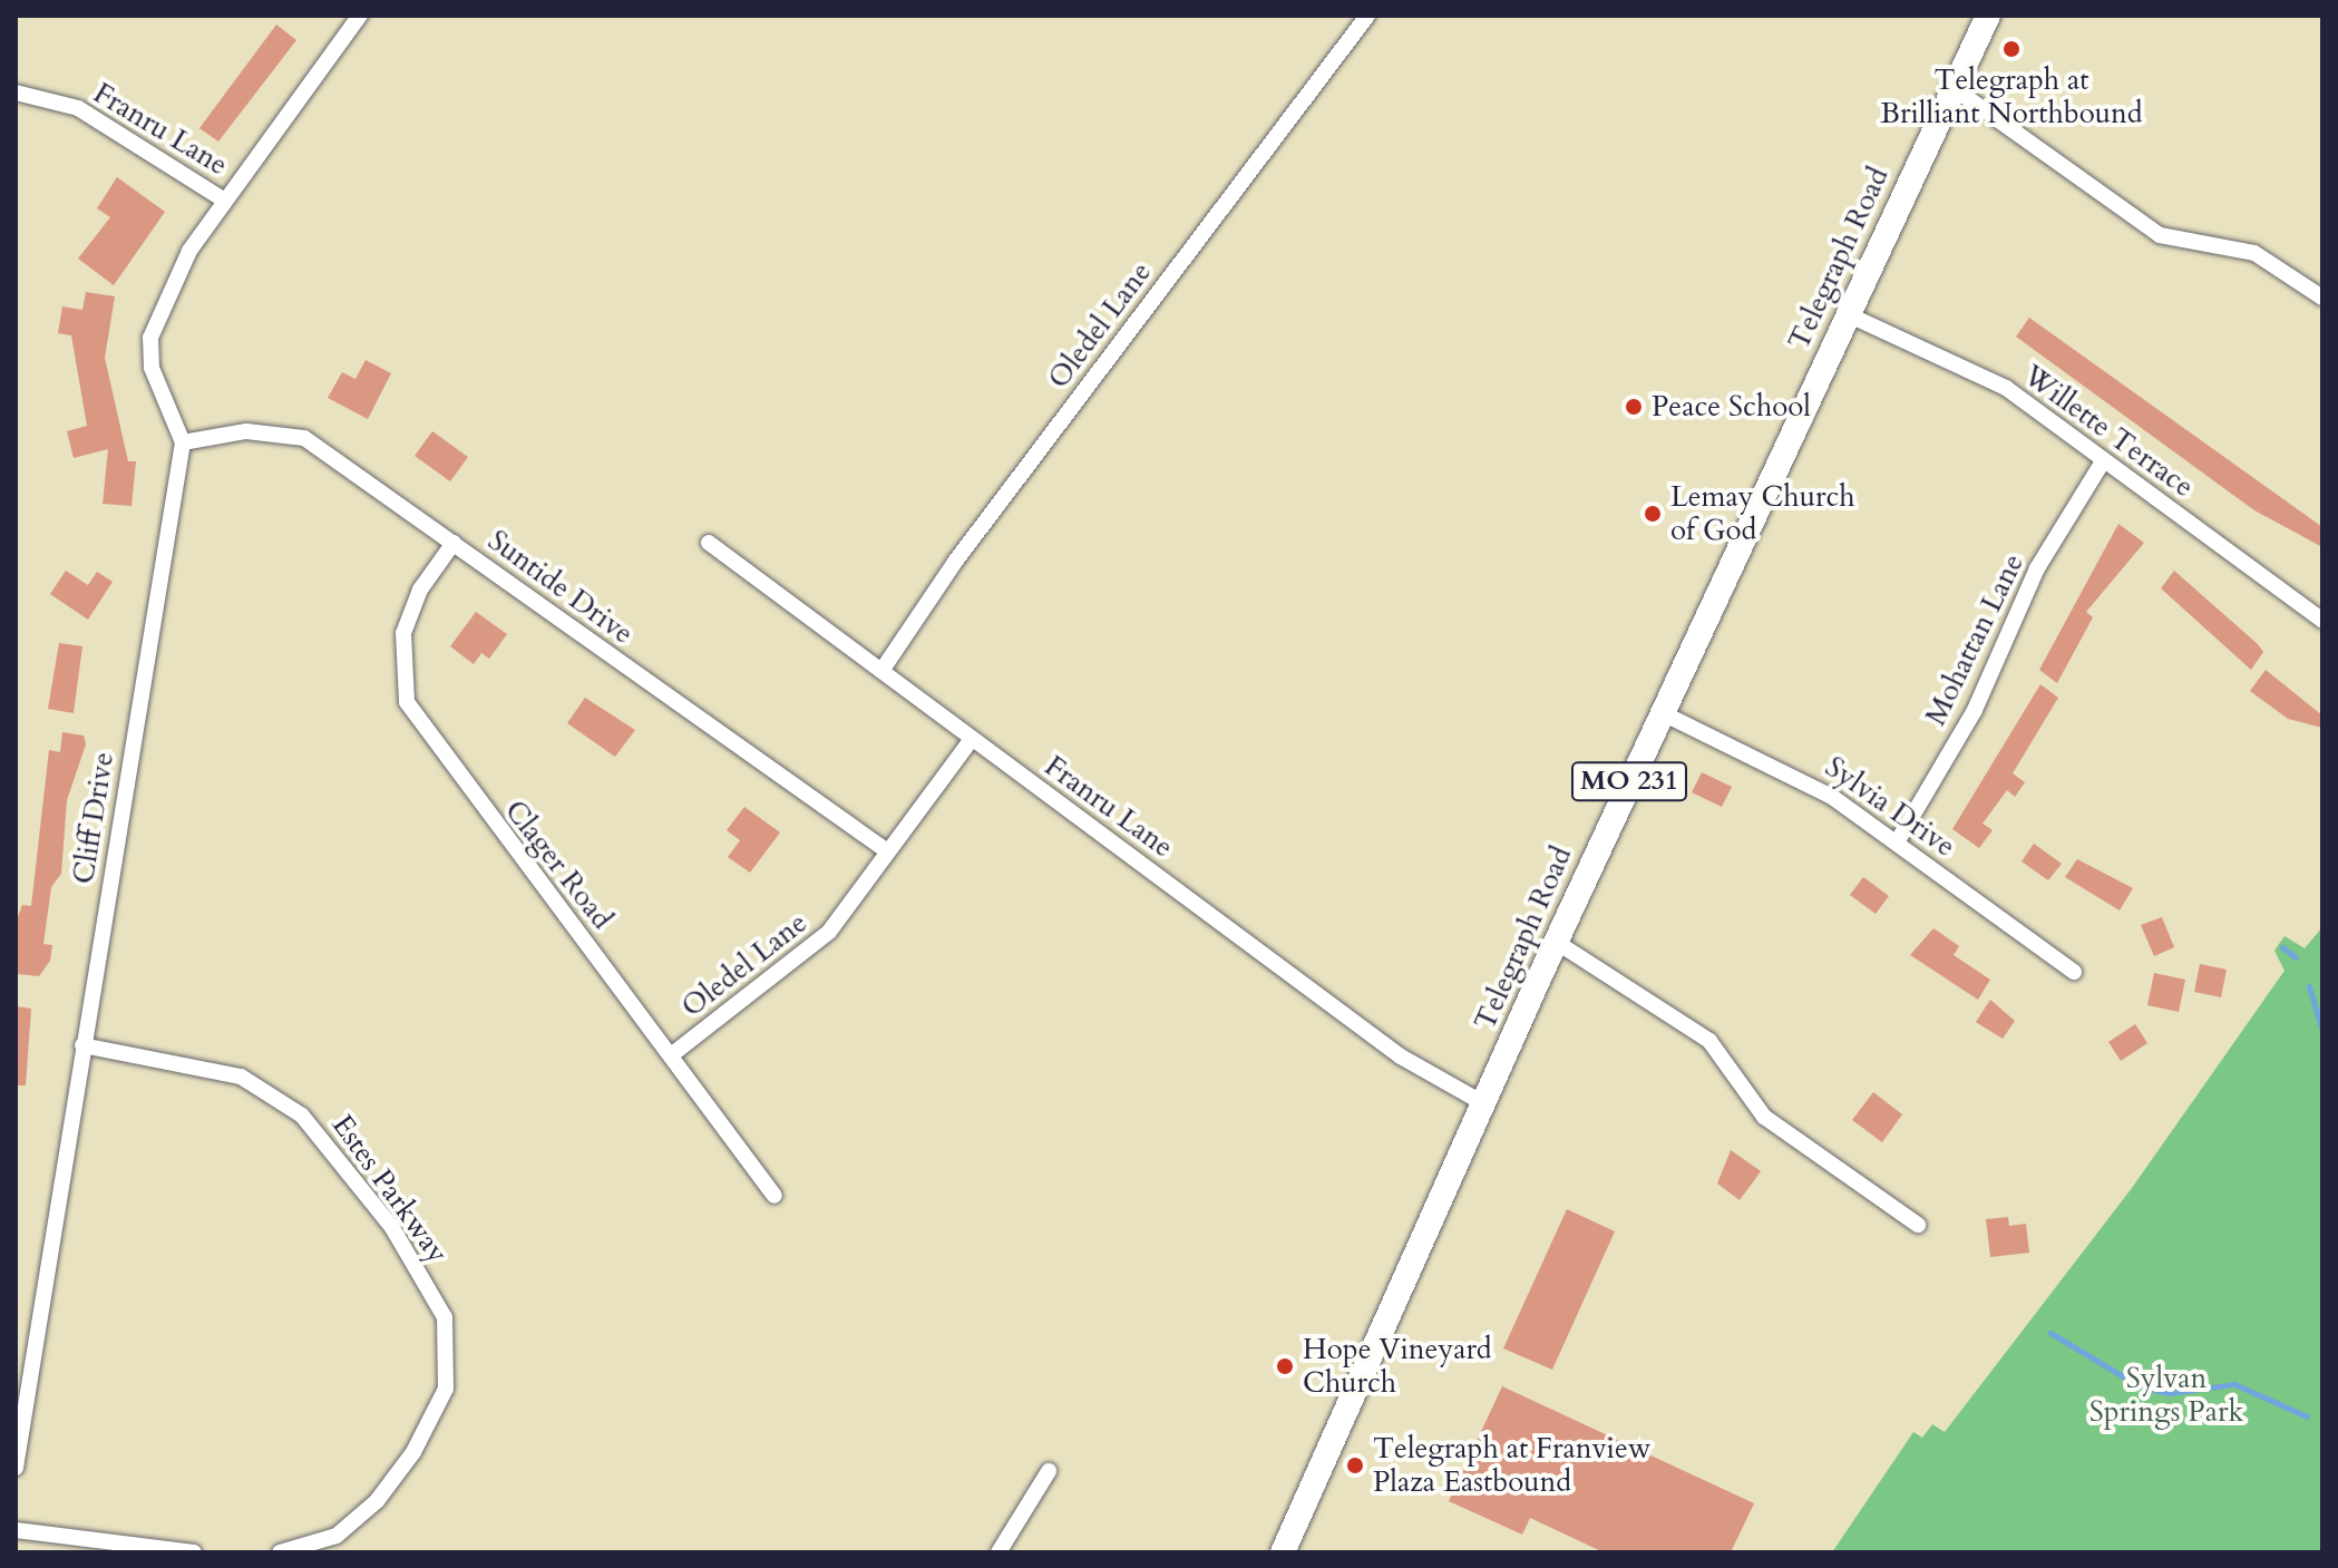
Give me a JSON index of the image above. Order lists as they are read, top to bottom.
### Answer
{
  "streets": {
    "main road": ["Telegraph Road", "MO 231"],
    "street": [
      "Franru Lane",
      "Oledel Lane",
      "Willette Terrace",
      "Suntide Drive",
      "Mohattan Lane",
      "Sylvia Drive",
      "Cliff Drive",
      "Clager Road",
      "Estes Parkway"
    ]
  },
  "crossings": [
    ["Franru Lane", "Telegraph Road"],
    ["Franru Lane", "Oledel Lane"],
    ["Telegraph Road", "Willette Terrace"],
    ["Telegraph Road", "Sylvia Drive"],
    ["Oledel Lane", "Suntide Drive"],
    ["Oledel Lane", "Clager Road"],
    ["Willette Terrace", "Mohattan Lane"],
    ["Suntide Drive", "Cliff Drive"],
    ["Suntide Drive", "Clager Road"],
    ["Mohattan Lane", "Sylvia Drive"],
    ["Cliff Drive", "Estes Parkway"]
  ],
  "parks": ["Sylvan Springs Park"],
  "places": [
    "Telegraph at Brilliant Northbound",
    "Peace School",
    "Lemay Church of God",
    "Hope Vineyard Church",
    "Telegraph at Franview Plaza Eastbound"
  ]
}
